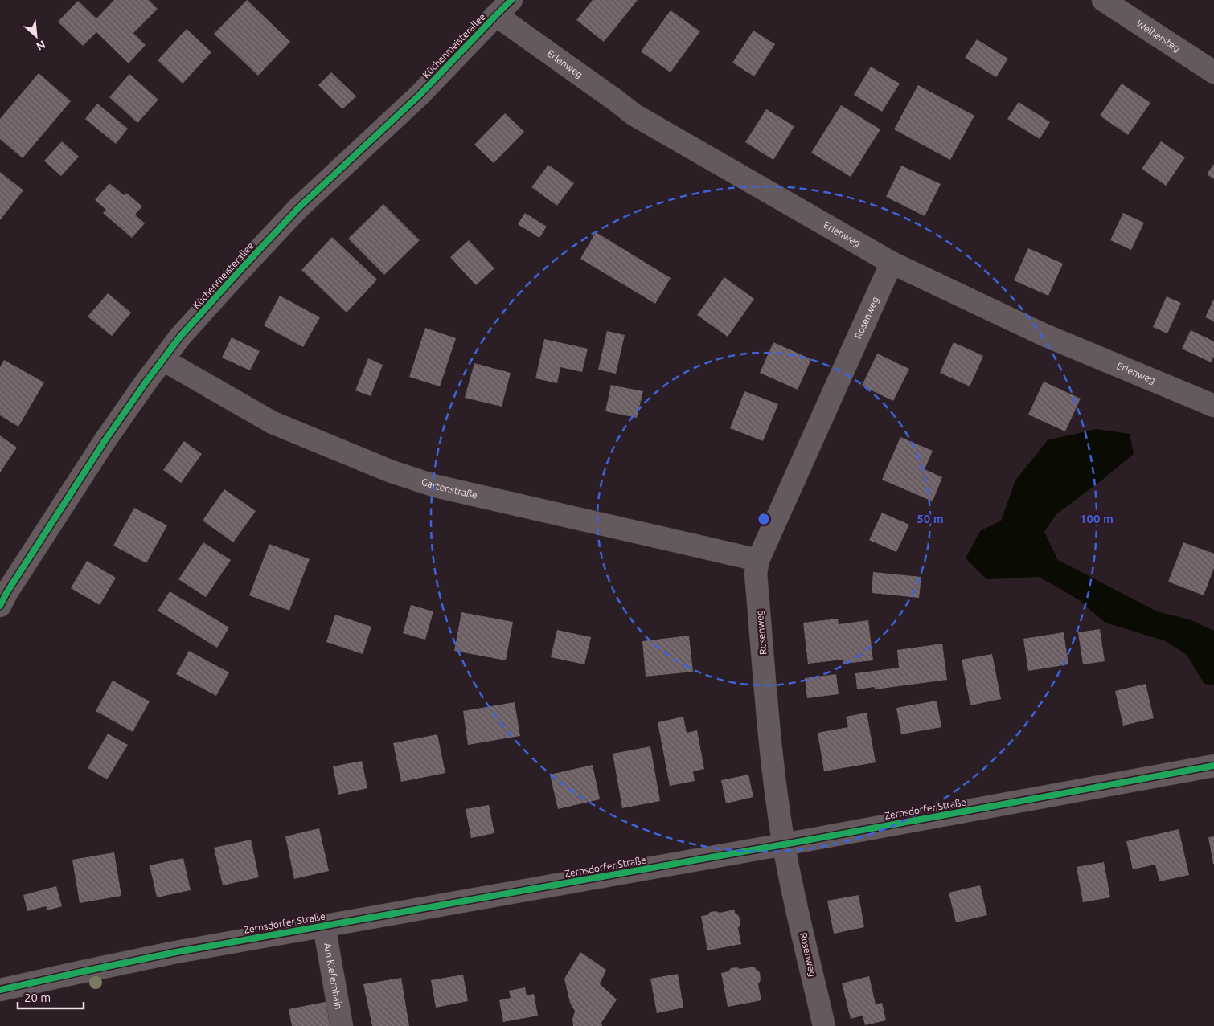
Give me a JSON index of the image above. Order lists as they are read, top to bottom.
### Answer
{
  "streets": {
    "street": [
      "Weihersteg",
      "Küchenmeisterallee",
      "Erlenweg",
      "Rosenweg",
      "Gartenstraße",
      "Zernsdorfer Straße",
      "Am Kiefernhain"
    ]
  },
  "crossings": [
    ["Küchenmeisterallee", "Erlenweg"],
    ["Küchenmeisterallee", "Gartenstraße"],
    ["Erlenweg", "Rosenweg"],
    ["Rosenweg", "Gartenstraße"],
    ["Rosenweg", "Zernsdorfer Straße"],
    ["Zernsdorfer Straße", "Am Kiefernhain"]
  ],
  "scale_bar": "20 m",
  "north": "bottom right",
  "rings": ["50 m", "100 m"]
}
